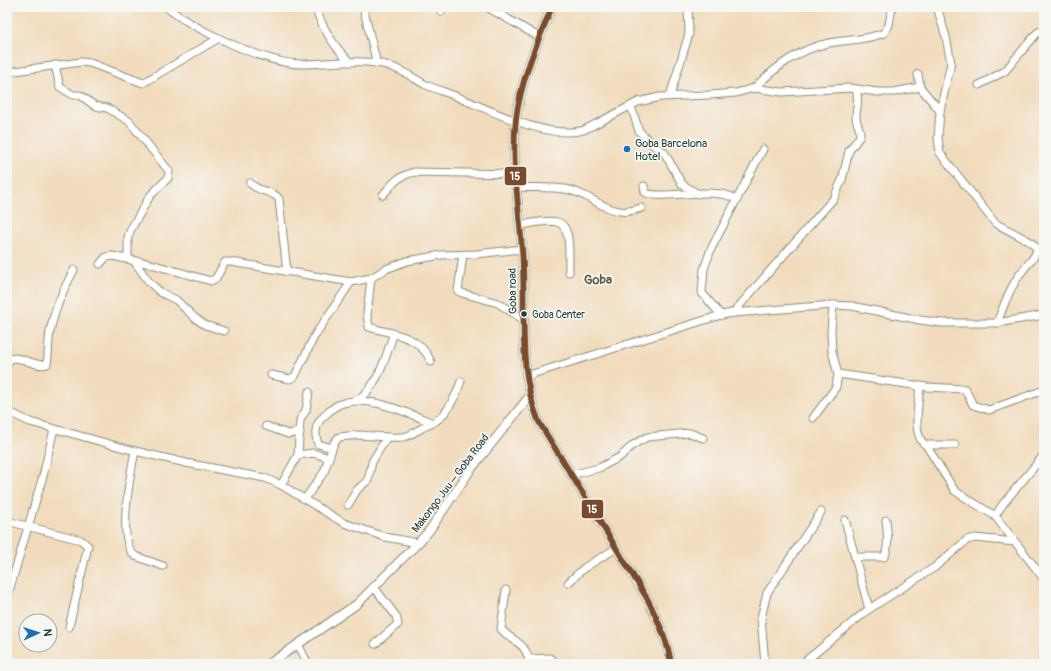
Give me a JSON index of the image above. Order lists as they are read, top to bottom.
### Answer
{
  "streets": {
    "street": ["Goba road", "Makongo Juu – Goba Road"]
  },
  "crossings": [
    ["Goba road", "Makongo Juu – Goba Road"]
  ],
  "districts": ["Goba"],
  "places": ["Goba Barcelona Hotel", "Goba Center"],
  "lines": ["transit line 15"],
  "north": "right"
}
